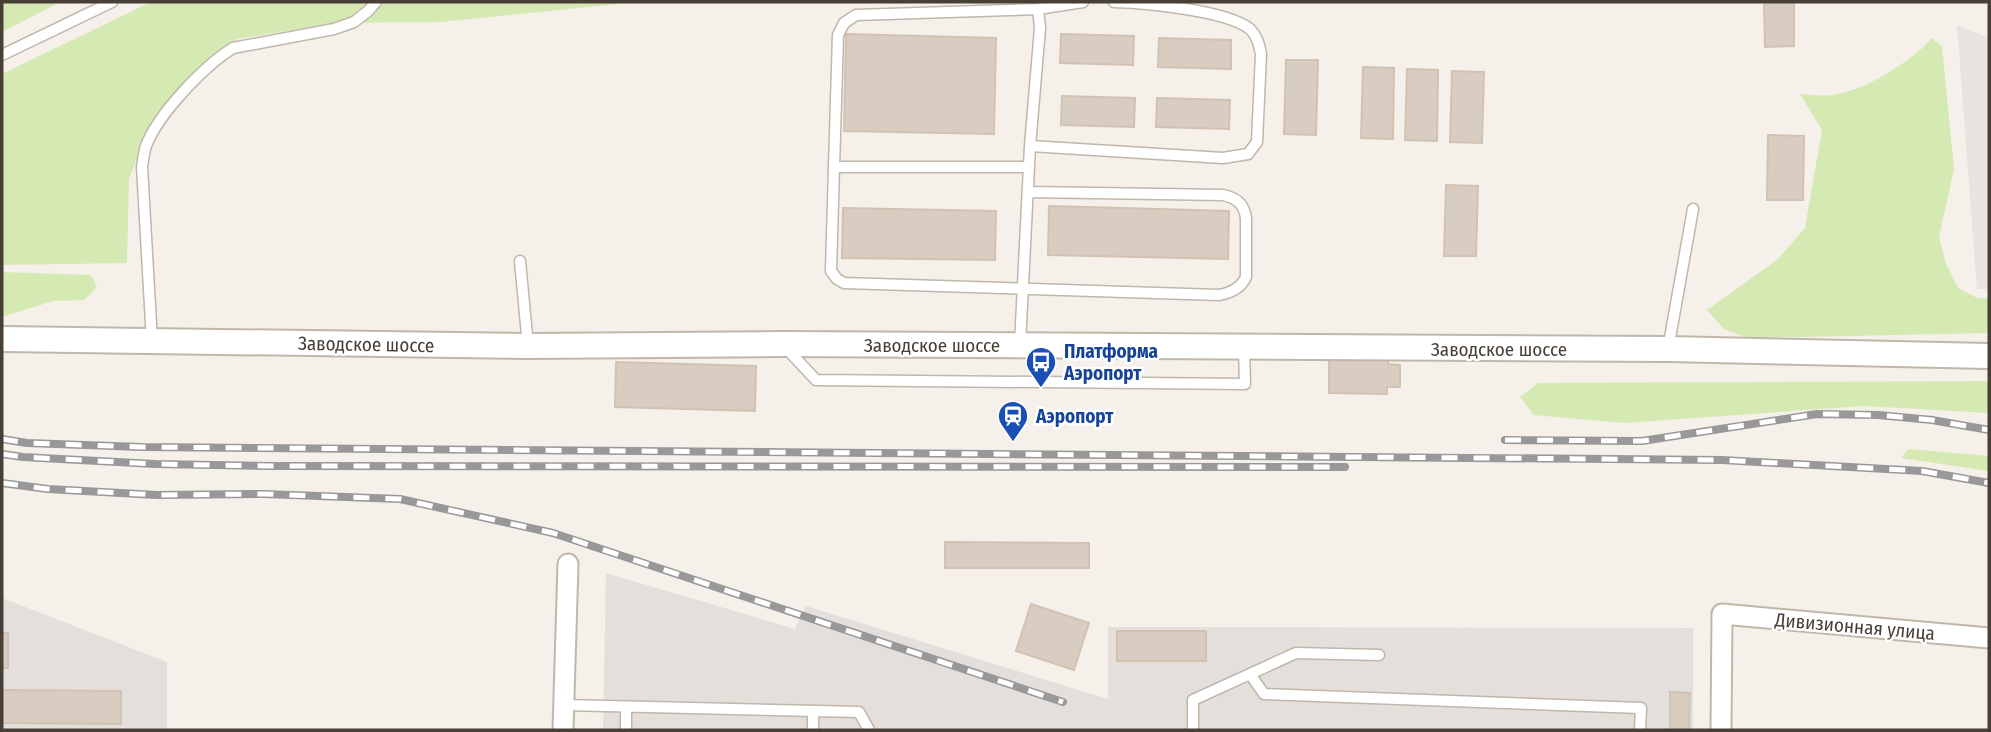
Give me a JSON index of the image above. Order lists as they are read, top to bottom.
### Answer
{
  "streets": {
    "street": ["Заводское шоссе", "Дивизионная улица"]
  },
  "places": {
    "bus stop": ["Платформа Аэропорт"],
    "station": ["Аэропорт"]
  }
}
